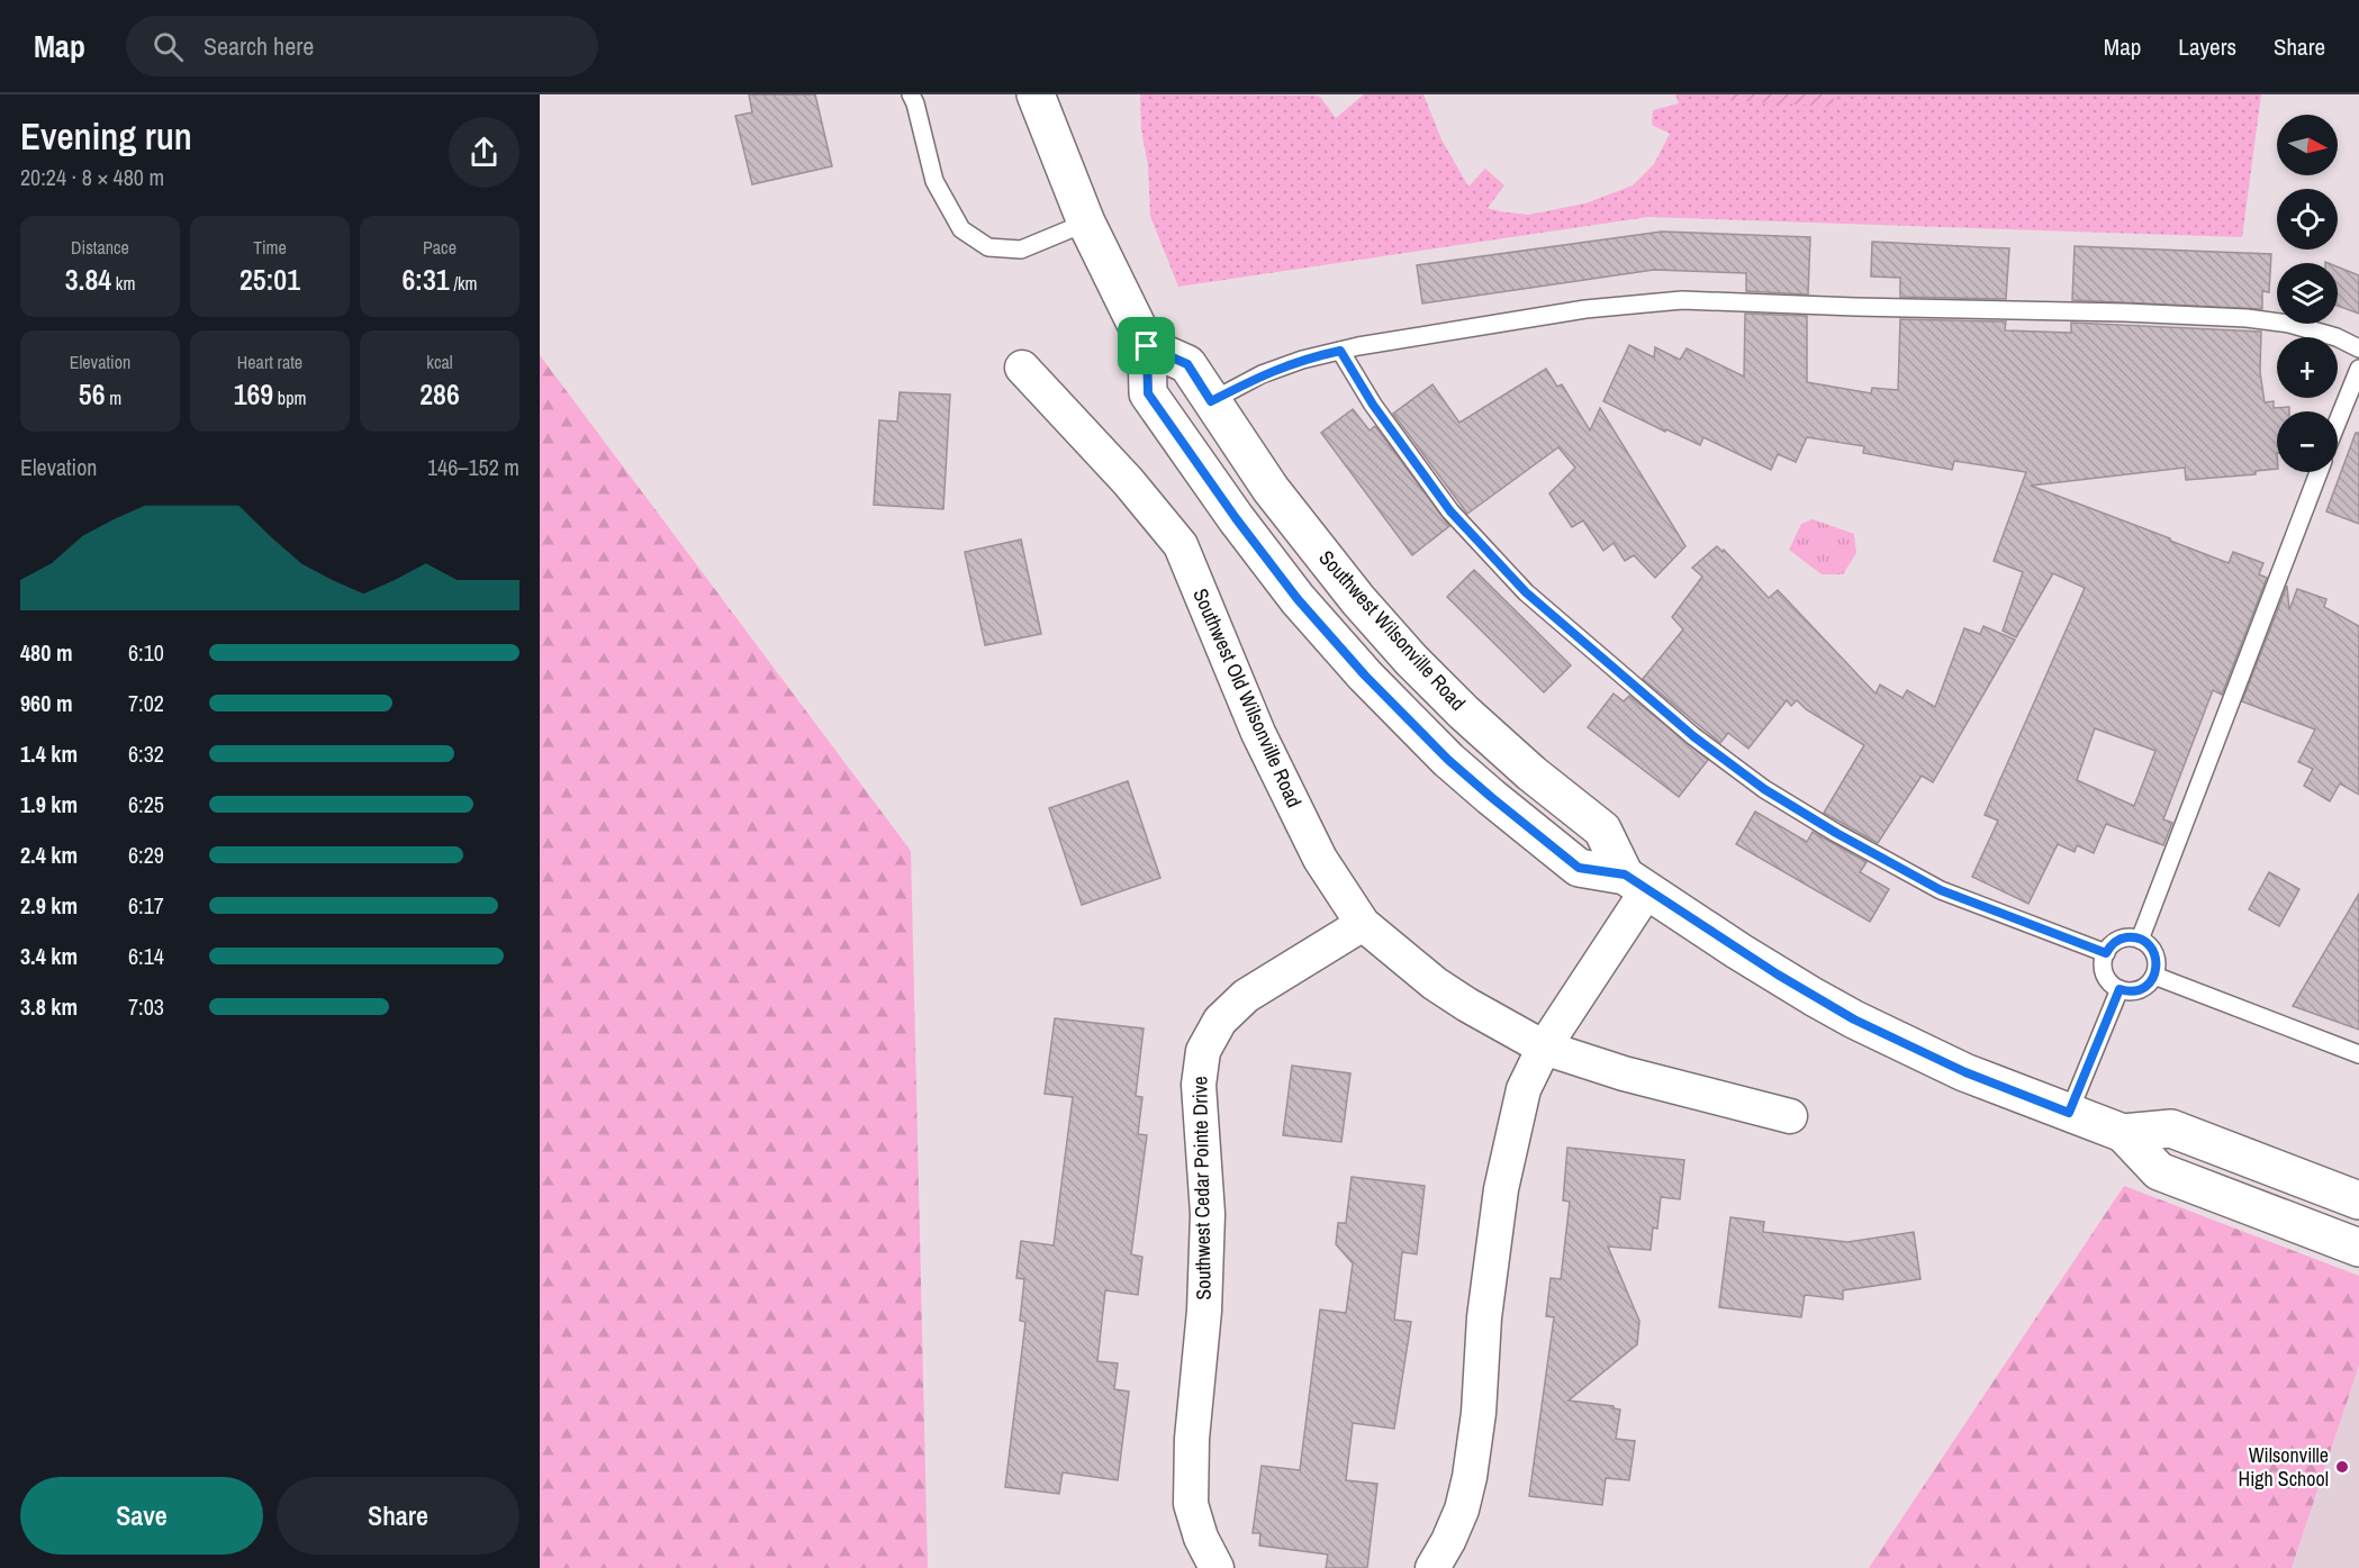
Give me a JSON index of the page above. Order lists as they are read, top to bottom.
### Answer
{
  "streets": {
    "main road": ["Southwest Wilsonville Road"],
    "street": ["Southwest Old Wilsonville Road", "Southwest Cedar Pointe Drive"]
  },
  "crossings": [
    ["Southwest Old Wilsonville Road", "Southwest Cedar Pointe Drive"]
  ],
  "places": ["Wilsonville High School"],
  "north": "right",
  "page": {
    "header": "Map",
    "search": "Search here",
    "nav": ["Map", "Layers", "Share"],
    "heading": ["Evening run", "20:24 · 8 × 480 m"],
    "map_buttons": ["+", "−"],
    "stats": [
      ["Distance", "3.84 km"],
      ["Time", "25:01"],
      ["Pace", "6:31 /km"],
      ["Elevation", "56 m"],
      ["Heart rate", "169 bpm"],
      ["kcal", "286"]
    ],
    "chart": ["Elevation", "146–152 m"],
    "list": [
      {
        "name": "480 m",
        "note": "6:10"
      },
      {
        "name": "960 m",
        "note": "7:02"
      },
      {
        "name": "1.4 km",
        "note": "6:32"
      },
      {
        "name": "1.9 km",
        "note": "6:25"
      },
      {
        "name": "2.4 km",
        "note": "6:29"
      },
      {
        "name": "2.9 km",
        "note": "6:17"
      },
      {
        "name": "3.4 km",
        "note": "6:14"
      },
      {
        "name": "3.8 km",
        "note": "7:03"
      }
    ],
    "buttons": ["Save", "Share"]
  }
}
